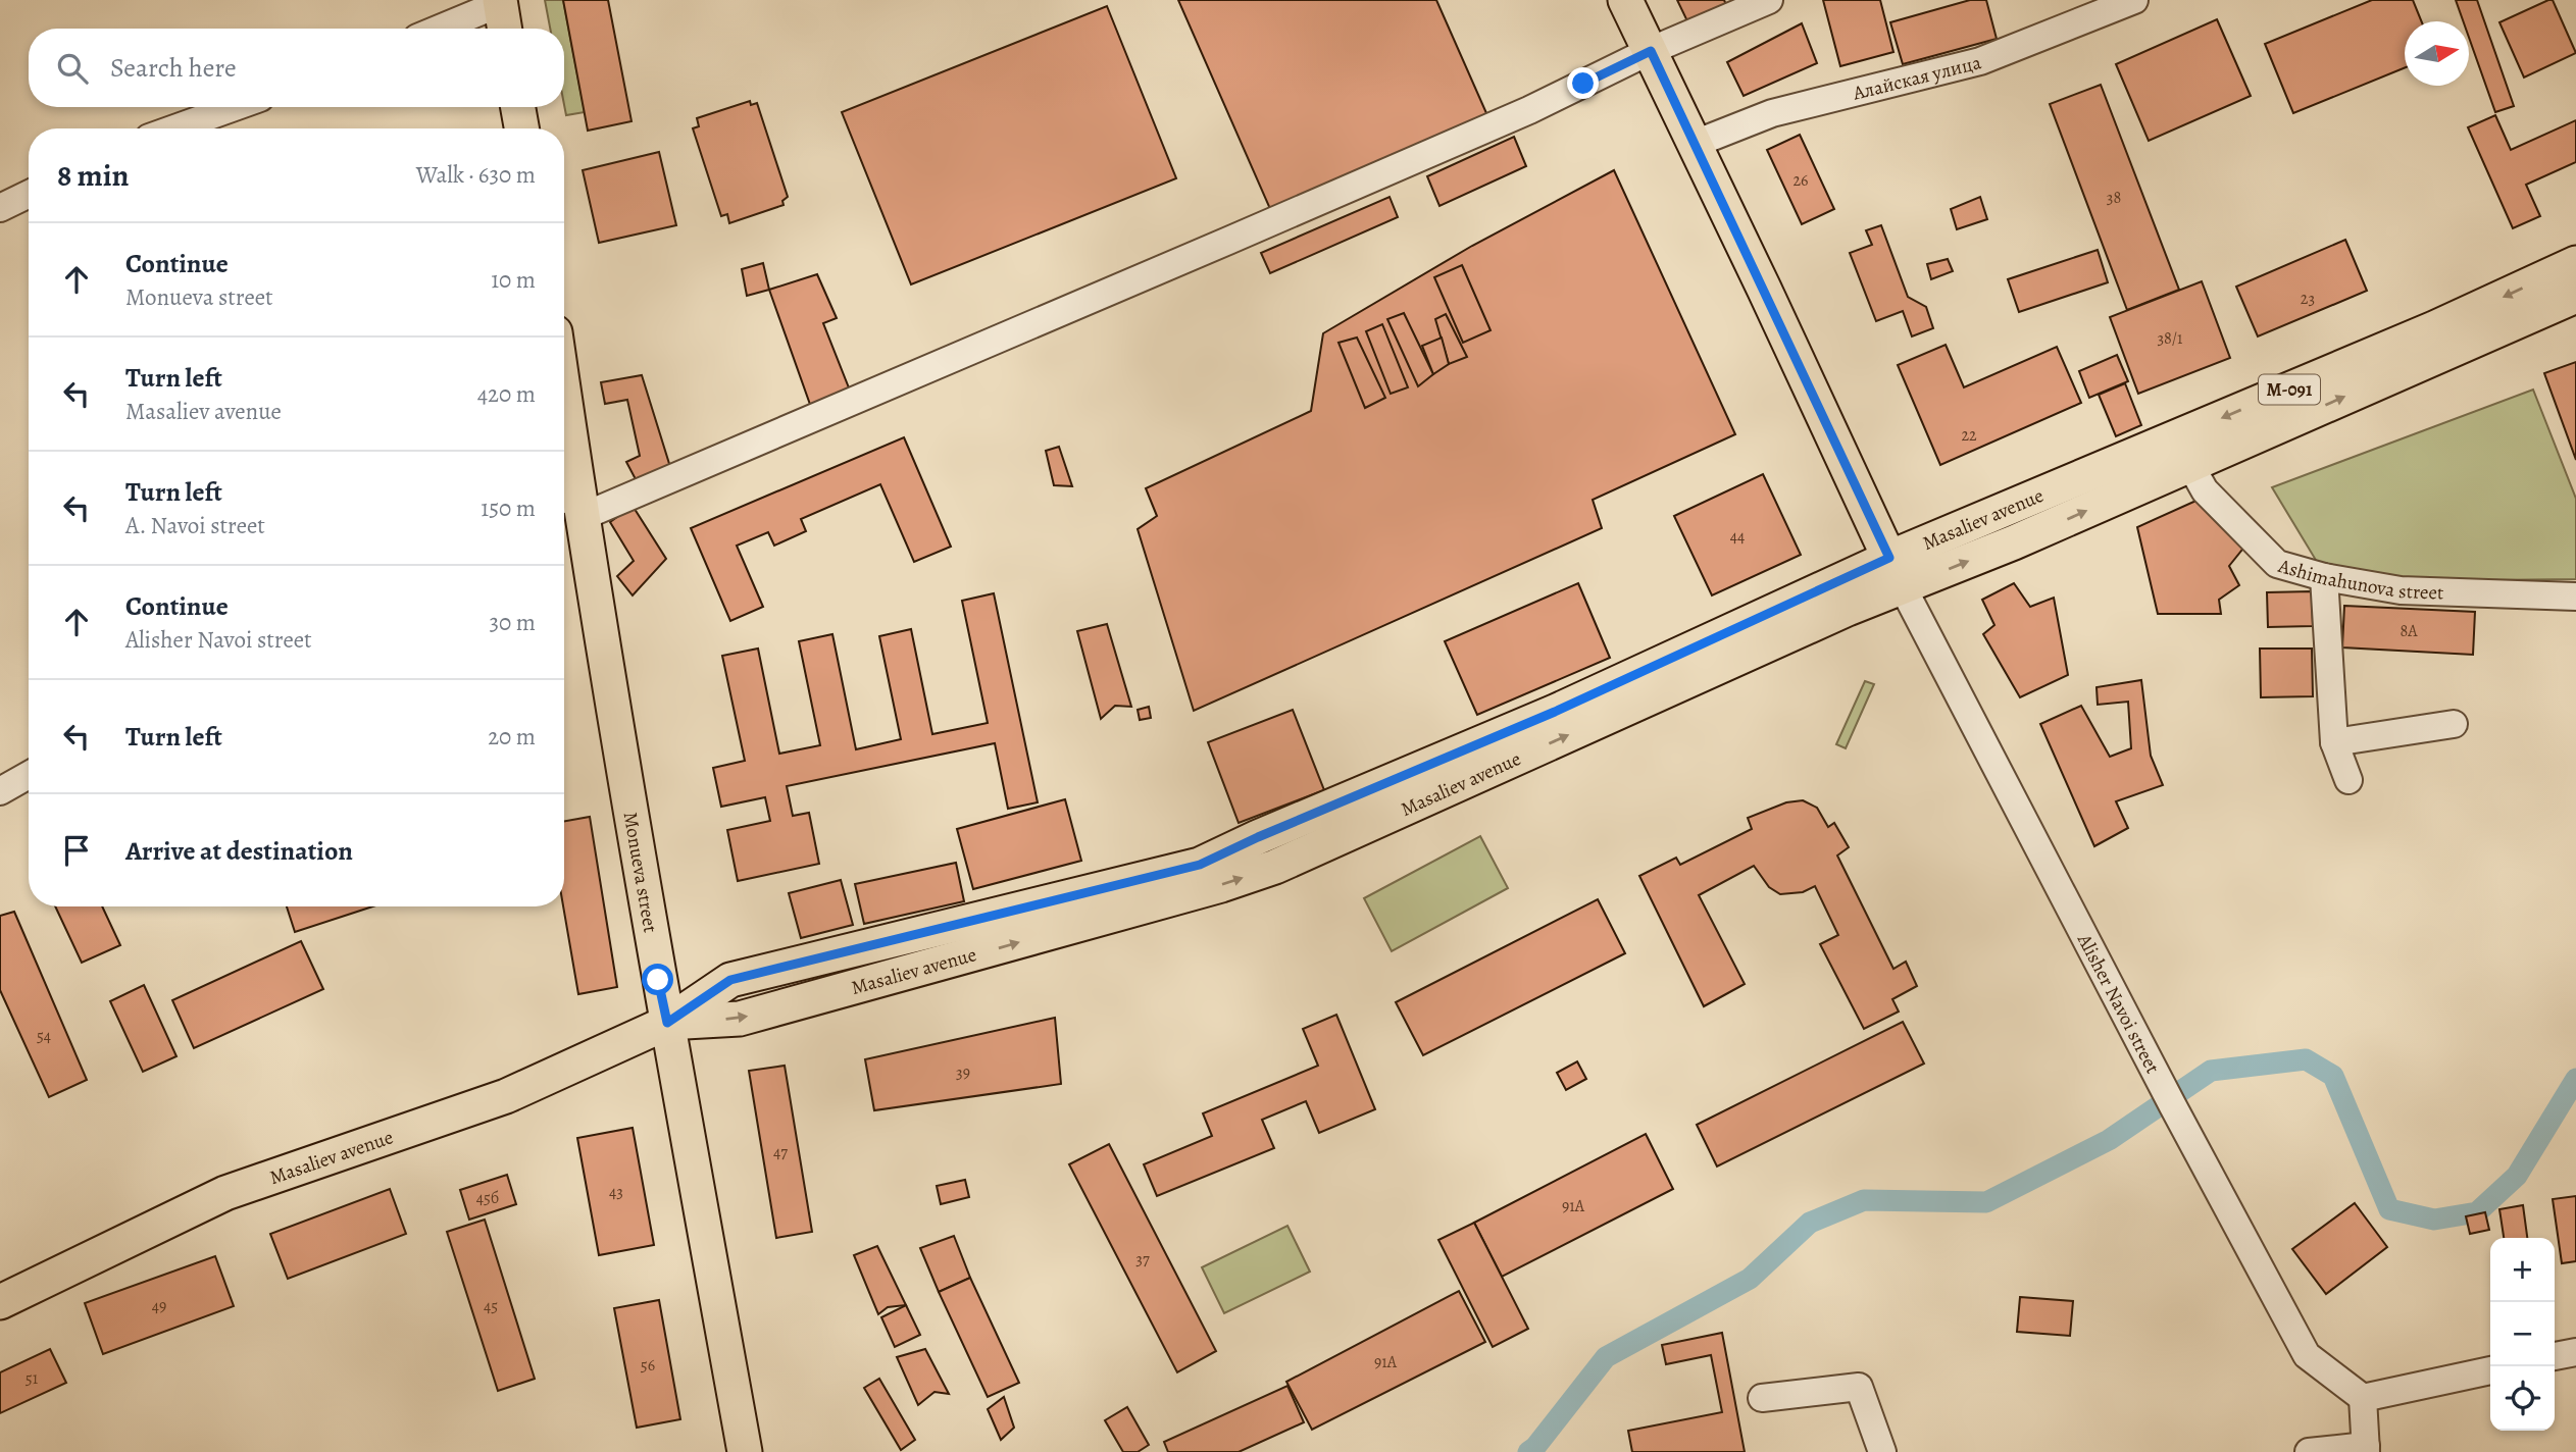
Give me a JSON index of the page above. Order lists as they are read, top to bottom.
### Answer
{
  "streets": {
    "main road": ["М-091", "Masaliev avenue", "Monueva street"],
    "street": ["Алайская улица", "Ashimahunova street", "Alisher Navoi street"]
  },
  "crossings": [
    ["Masaliev avenue", "Ashimahunova street"],
    ["Masaliev avenue", "Monueva street"],
    ["Masaliev avenue", "Alisher Navoi street"]
  ],
  "house_numbers": [
    "26",
    "38",
    "23",
    "38/1",
    "22",
    "44",
    "8А",
    "54",
    "39",
    "47",
    "43",
    "45б",
    "91А",
    "37",
    "49",
    "45",
    "91А",
    "56",
    "51"
  ],
  "north": "right",
  "page": {
    "search": "Search here",
    "heading": ["8 min", "Walk · 630 m"],
    "list": [
      ["Continue", "Monueva street", "10 m"],
      ["Turn left", "Masaliev avenue", "420 m"],
      ["Turn left", "A. Navoi street", "150 m"],
      ["Continue", "Alisher Navoi street", "30 m"],
      ["Turn left", "20 m"],
      "Arrive at destination"
    ],
    "map_buttons": ["+", "−"]
  }
}
